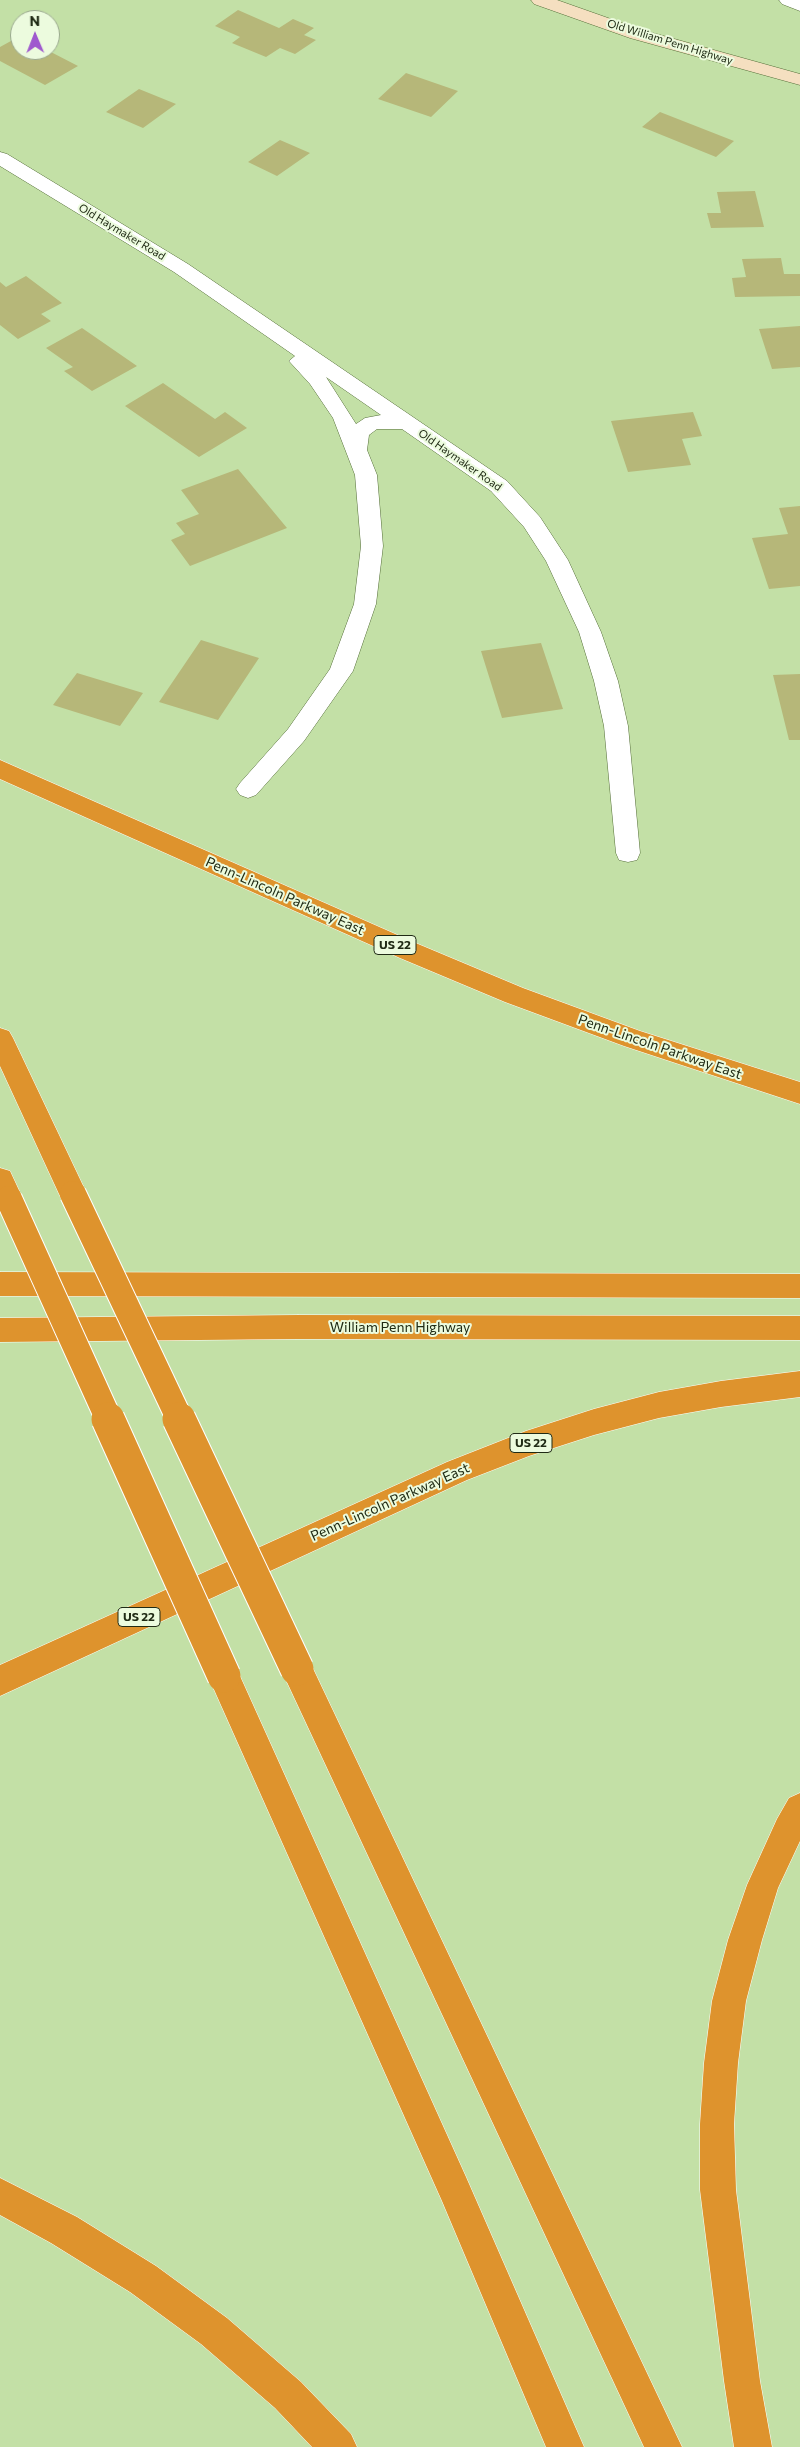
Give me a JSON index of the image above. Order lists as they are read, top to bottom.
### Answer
{
  "streets": {
    "highway": ["Penn-Lincoln Parkway East", "US 22", "William Penn Highway"],
    "main road": ["Old William Penn Highway"],
    "street": ["Old Haymaker Road"]
  },
  "north": "top"
}
